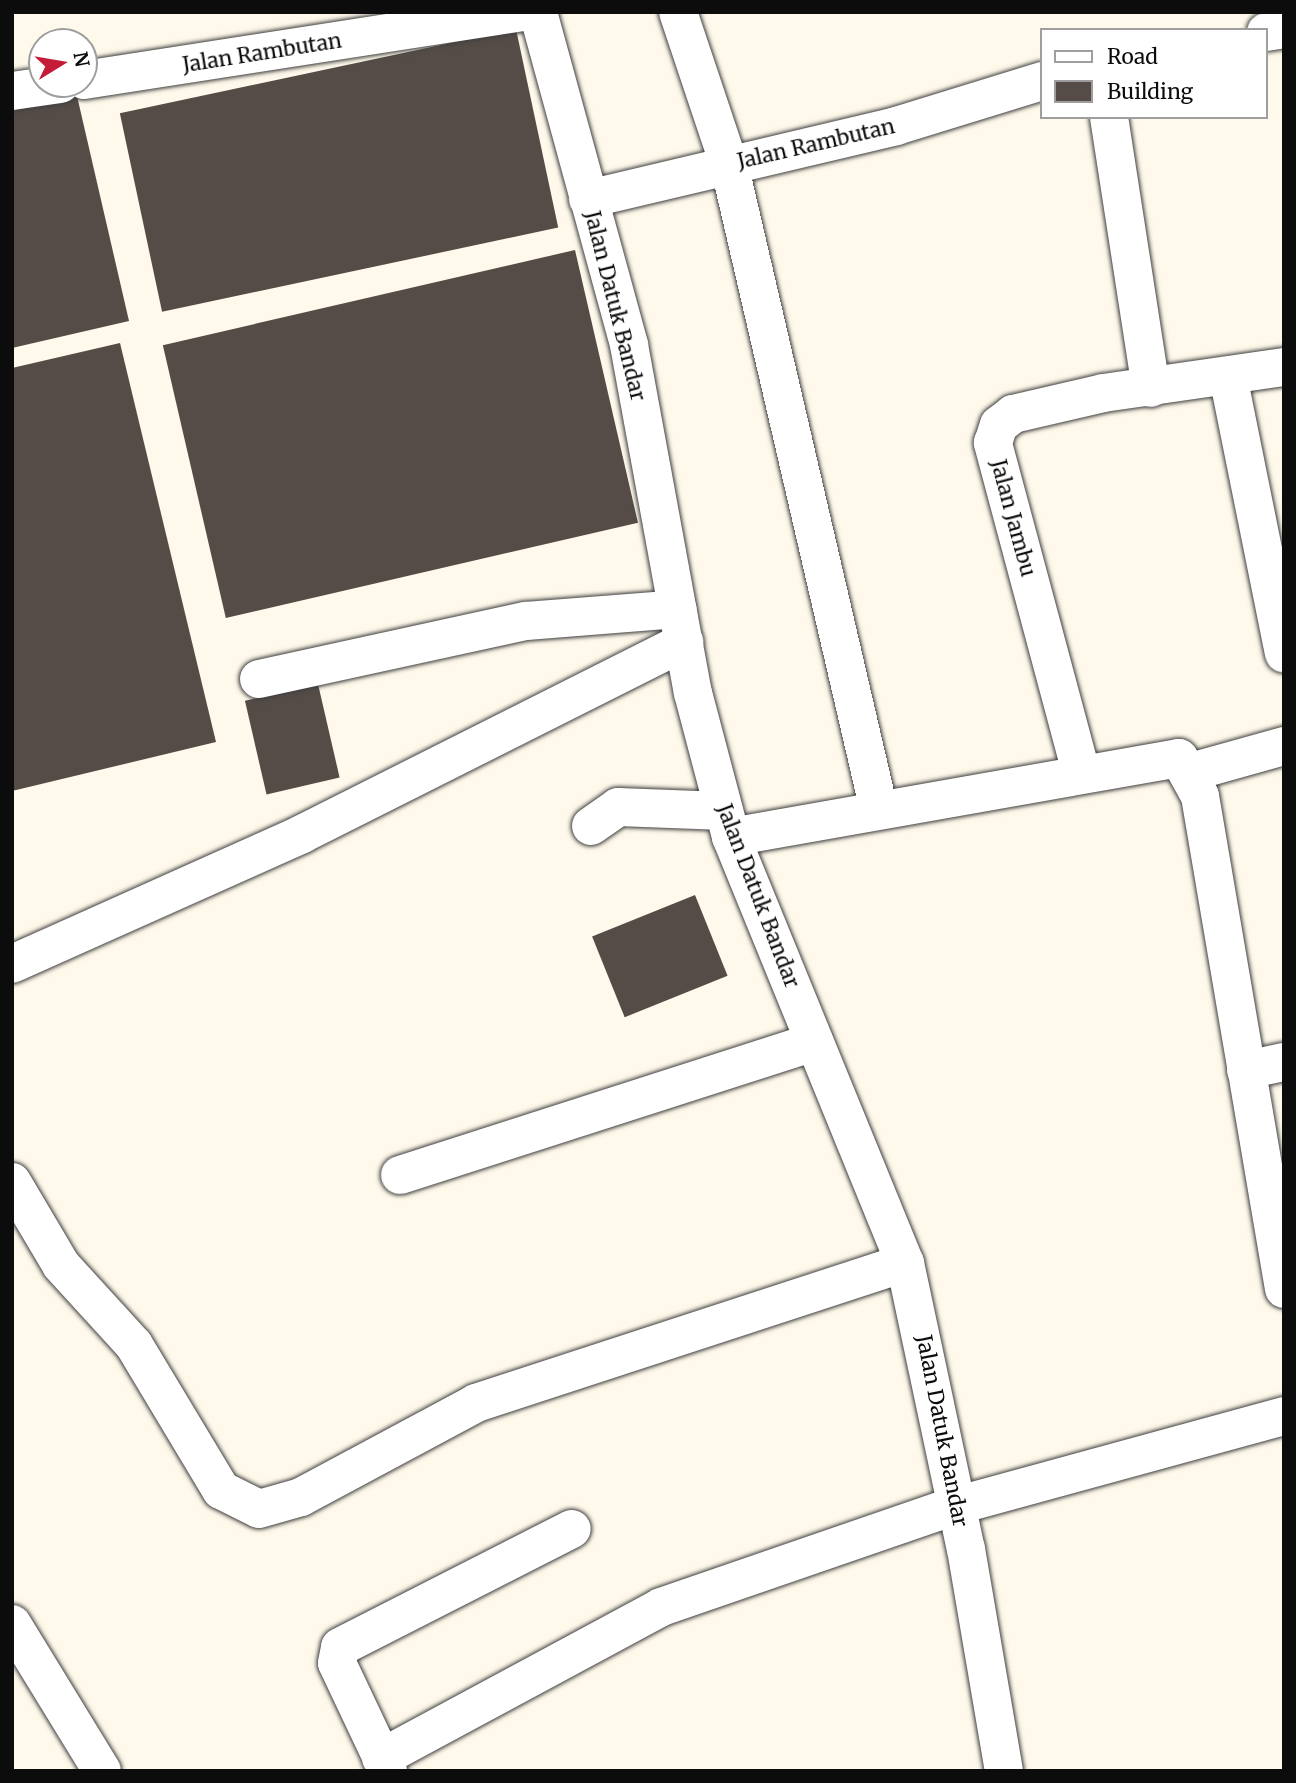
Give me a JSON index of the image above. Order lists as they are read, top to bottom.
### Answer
{
  "streets": {
    "street": ["Jalan Rambutan", "Jalan Datuk Bandar", "Jalan Jambu"]
  },
  "crossings": [
    ["Jalan Rambutan", "Jalan Datuk Bandar"]
  ],
  "legend": ["Road", "Building"],
  "north": "right"
}
